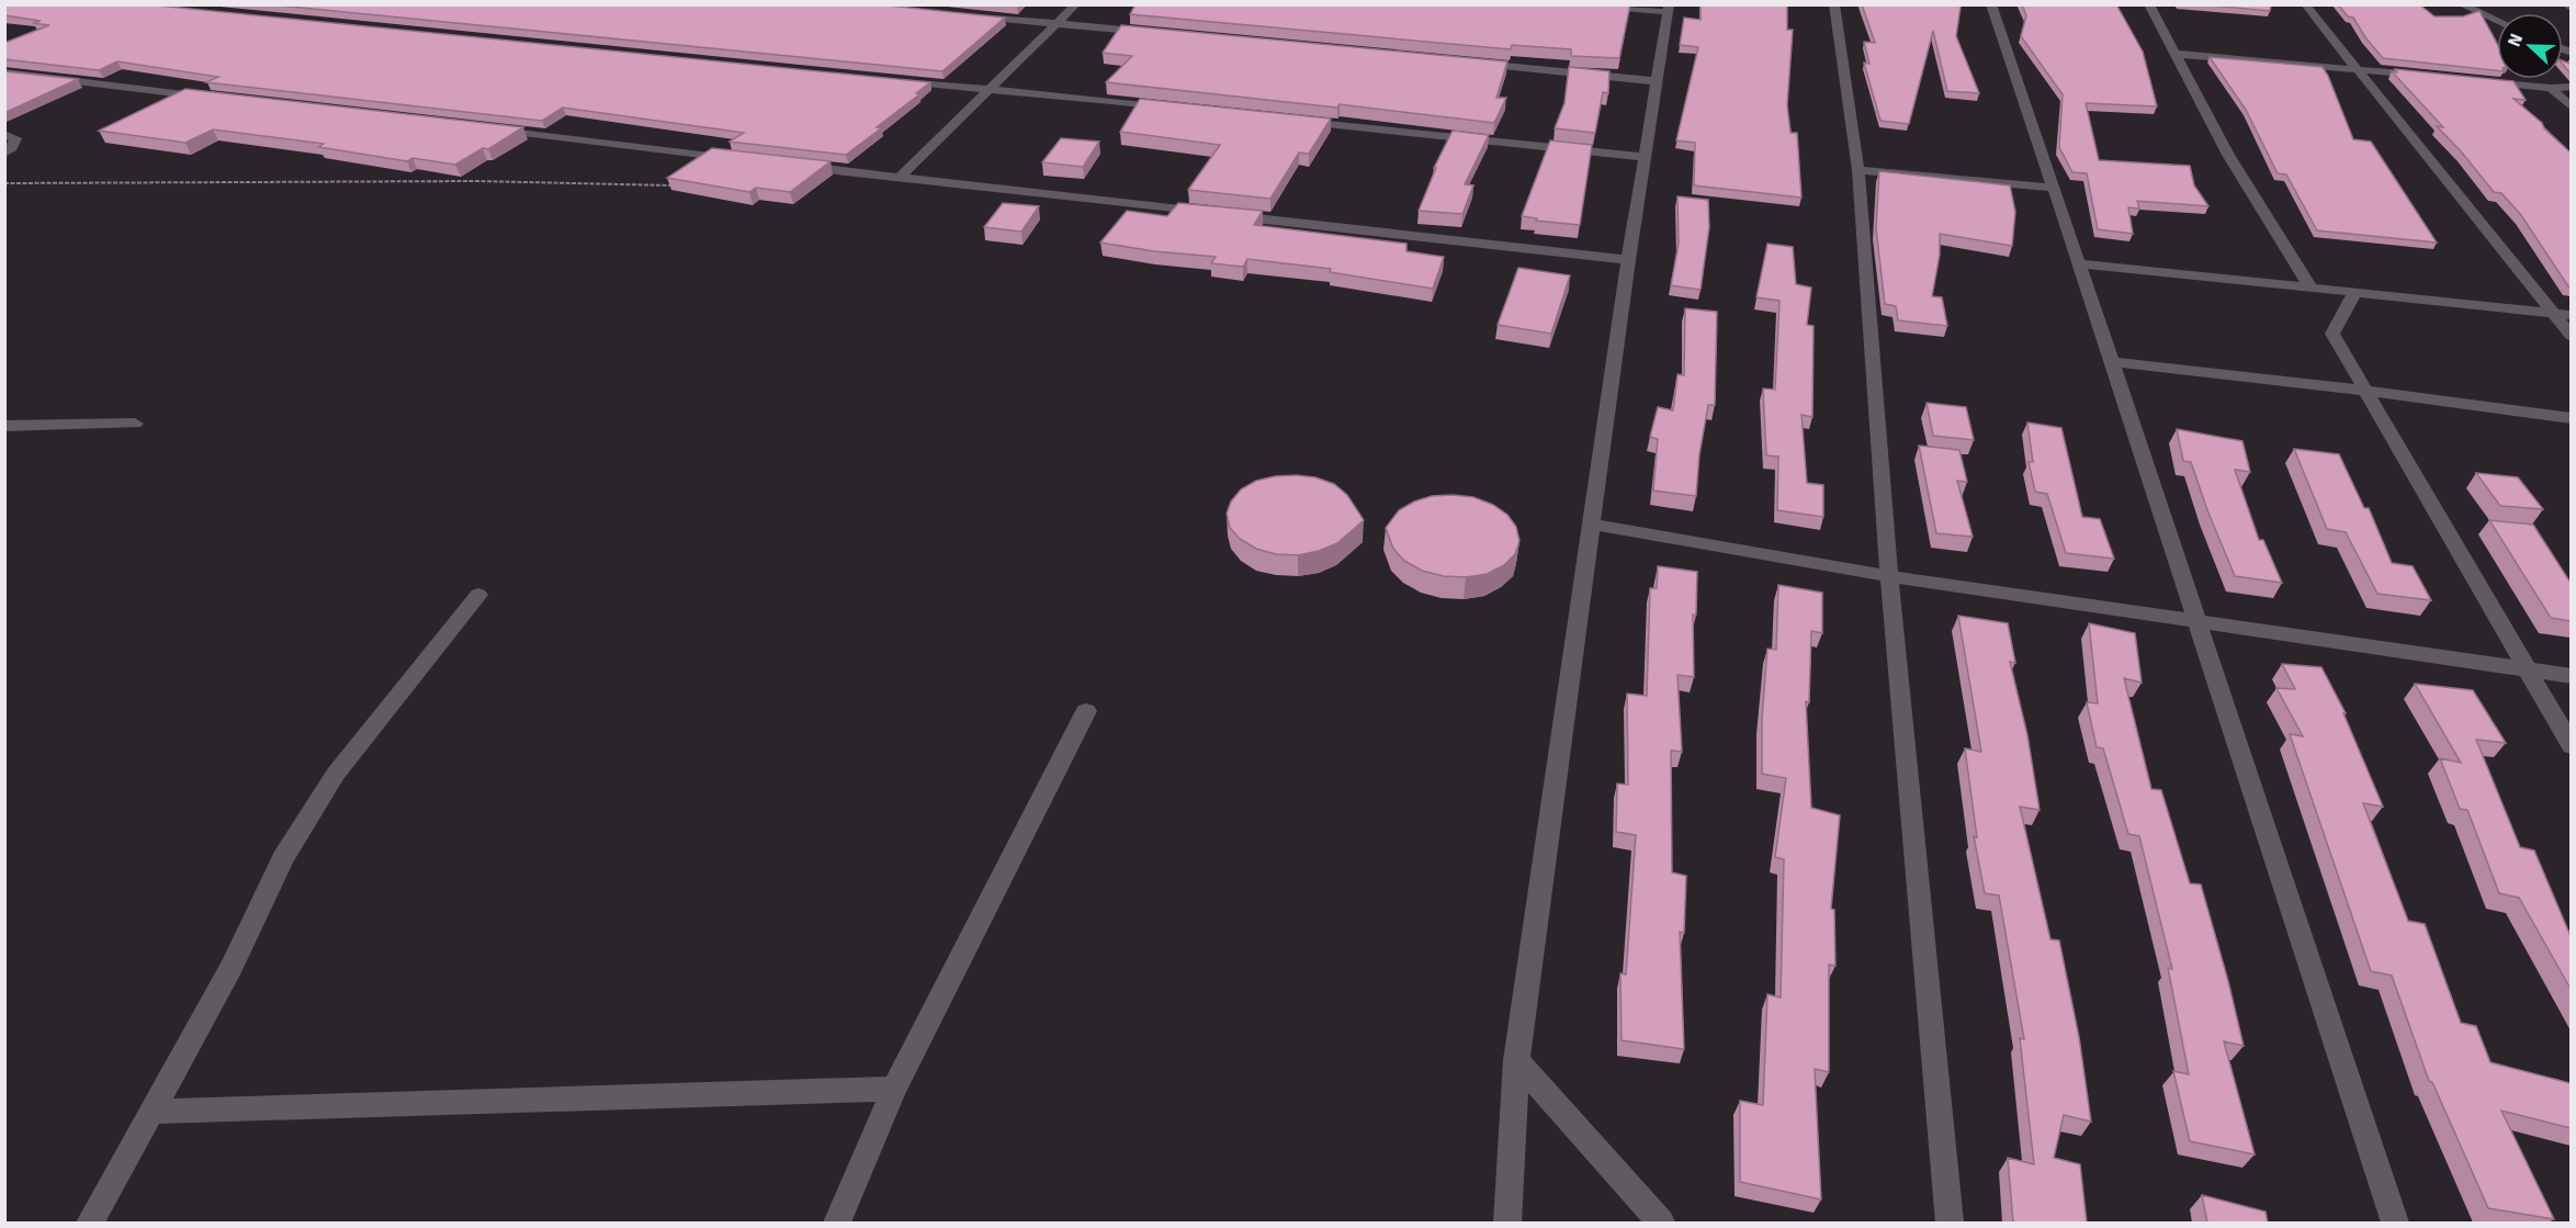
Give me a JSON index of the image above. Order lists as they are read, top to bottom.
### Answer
{
  "north": "left"
}
